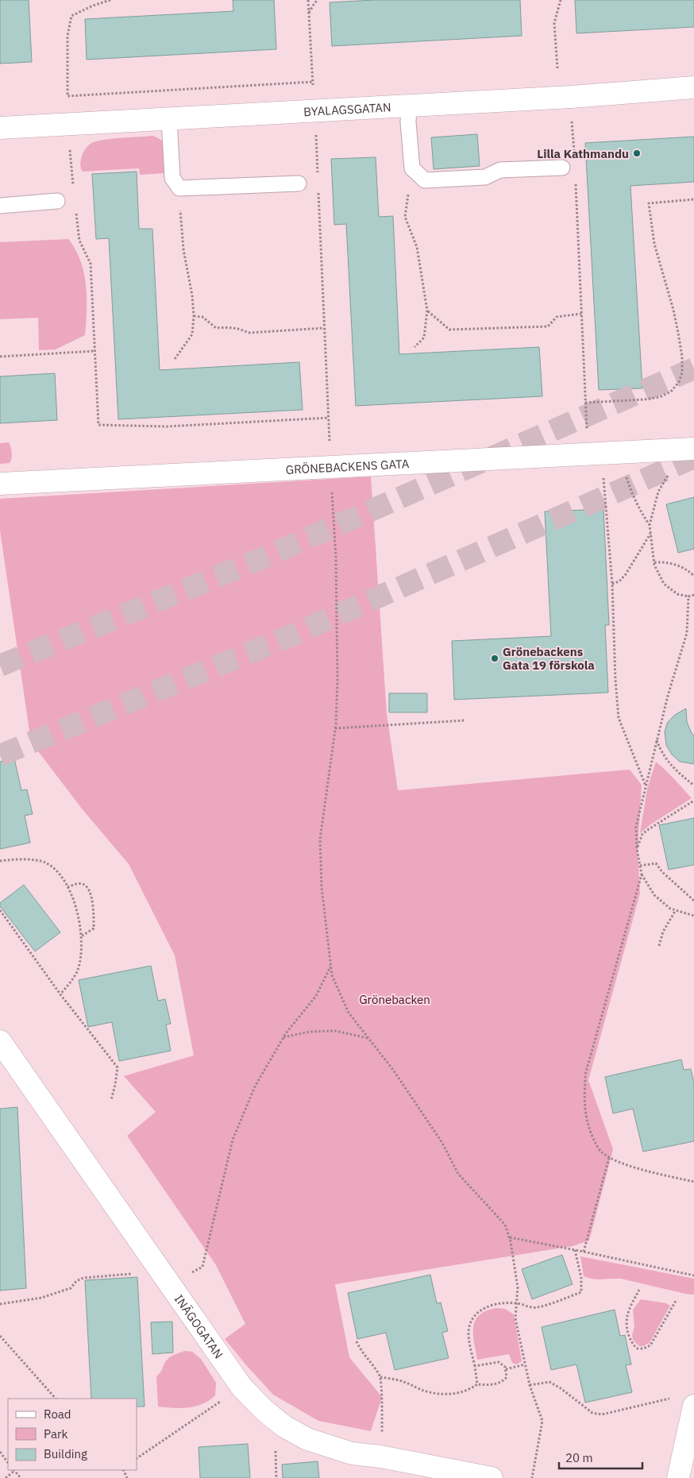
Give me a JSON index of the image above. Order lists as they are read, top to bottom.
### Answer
{
  "streets": {
    "street": ["BYALAGSGATAN", "GRÖNEBACKENS GATA", "INÄGOGATAN"]
  },
  "parks": ["Grönebacken"],
  "places": ["Lilla Kathmandu", "Grönebackens Gata 19 förskola"],
  "legend": ["Road", "Park", "Building"],
  "scale_bar": "20 m"
}
